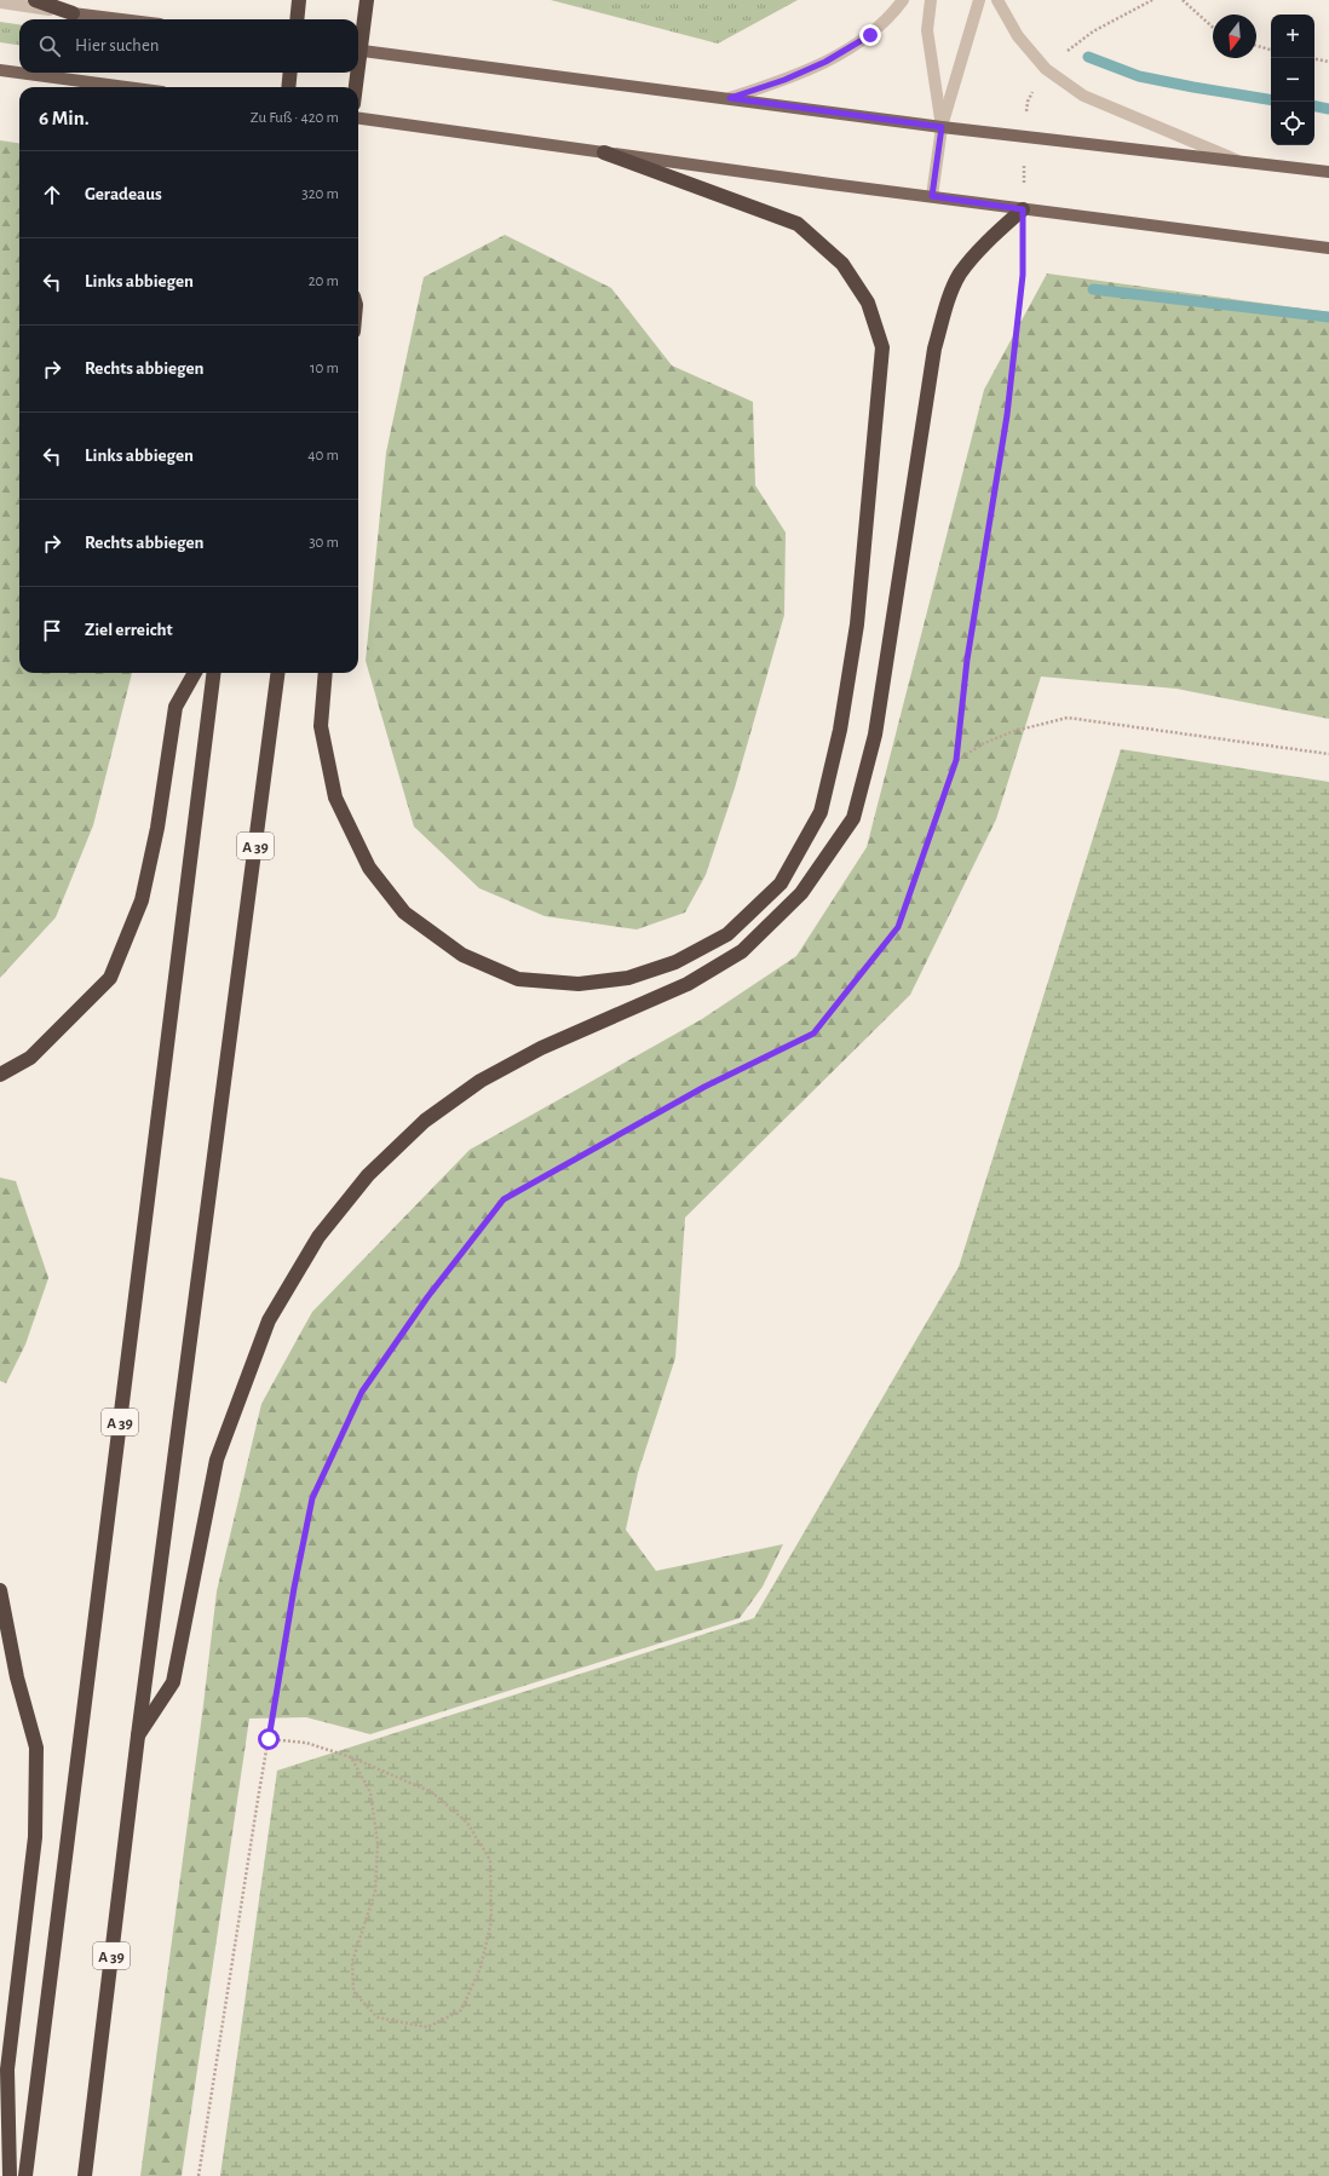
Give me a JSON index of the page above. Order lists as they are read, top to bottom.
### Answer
{
  "streets": {
    "highway": ["A 39"]
  },
  "north": "bottom",
  "page": {
    "map_buttons": ["+", "−"],
    "search": "Hier suchen",
    "heading": ["6 Min.", "Zu Fuß · 420 m"],
    "list": [
      ["Geradeaus", "320 m"],
      ["Links abbiegen", "20 m"],
      ["Rechts abbiegen", "10 m"],
      ["Links abbiegen", "40 m"],
      ["Rechts abbiegen", "30 m"],
      "Ziel erreicht"
    ]
  }
}
